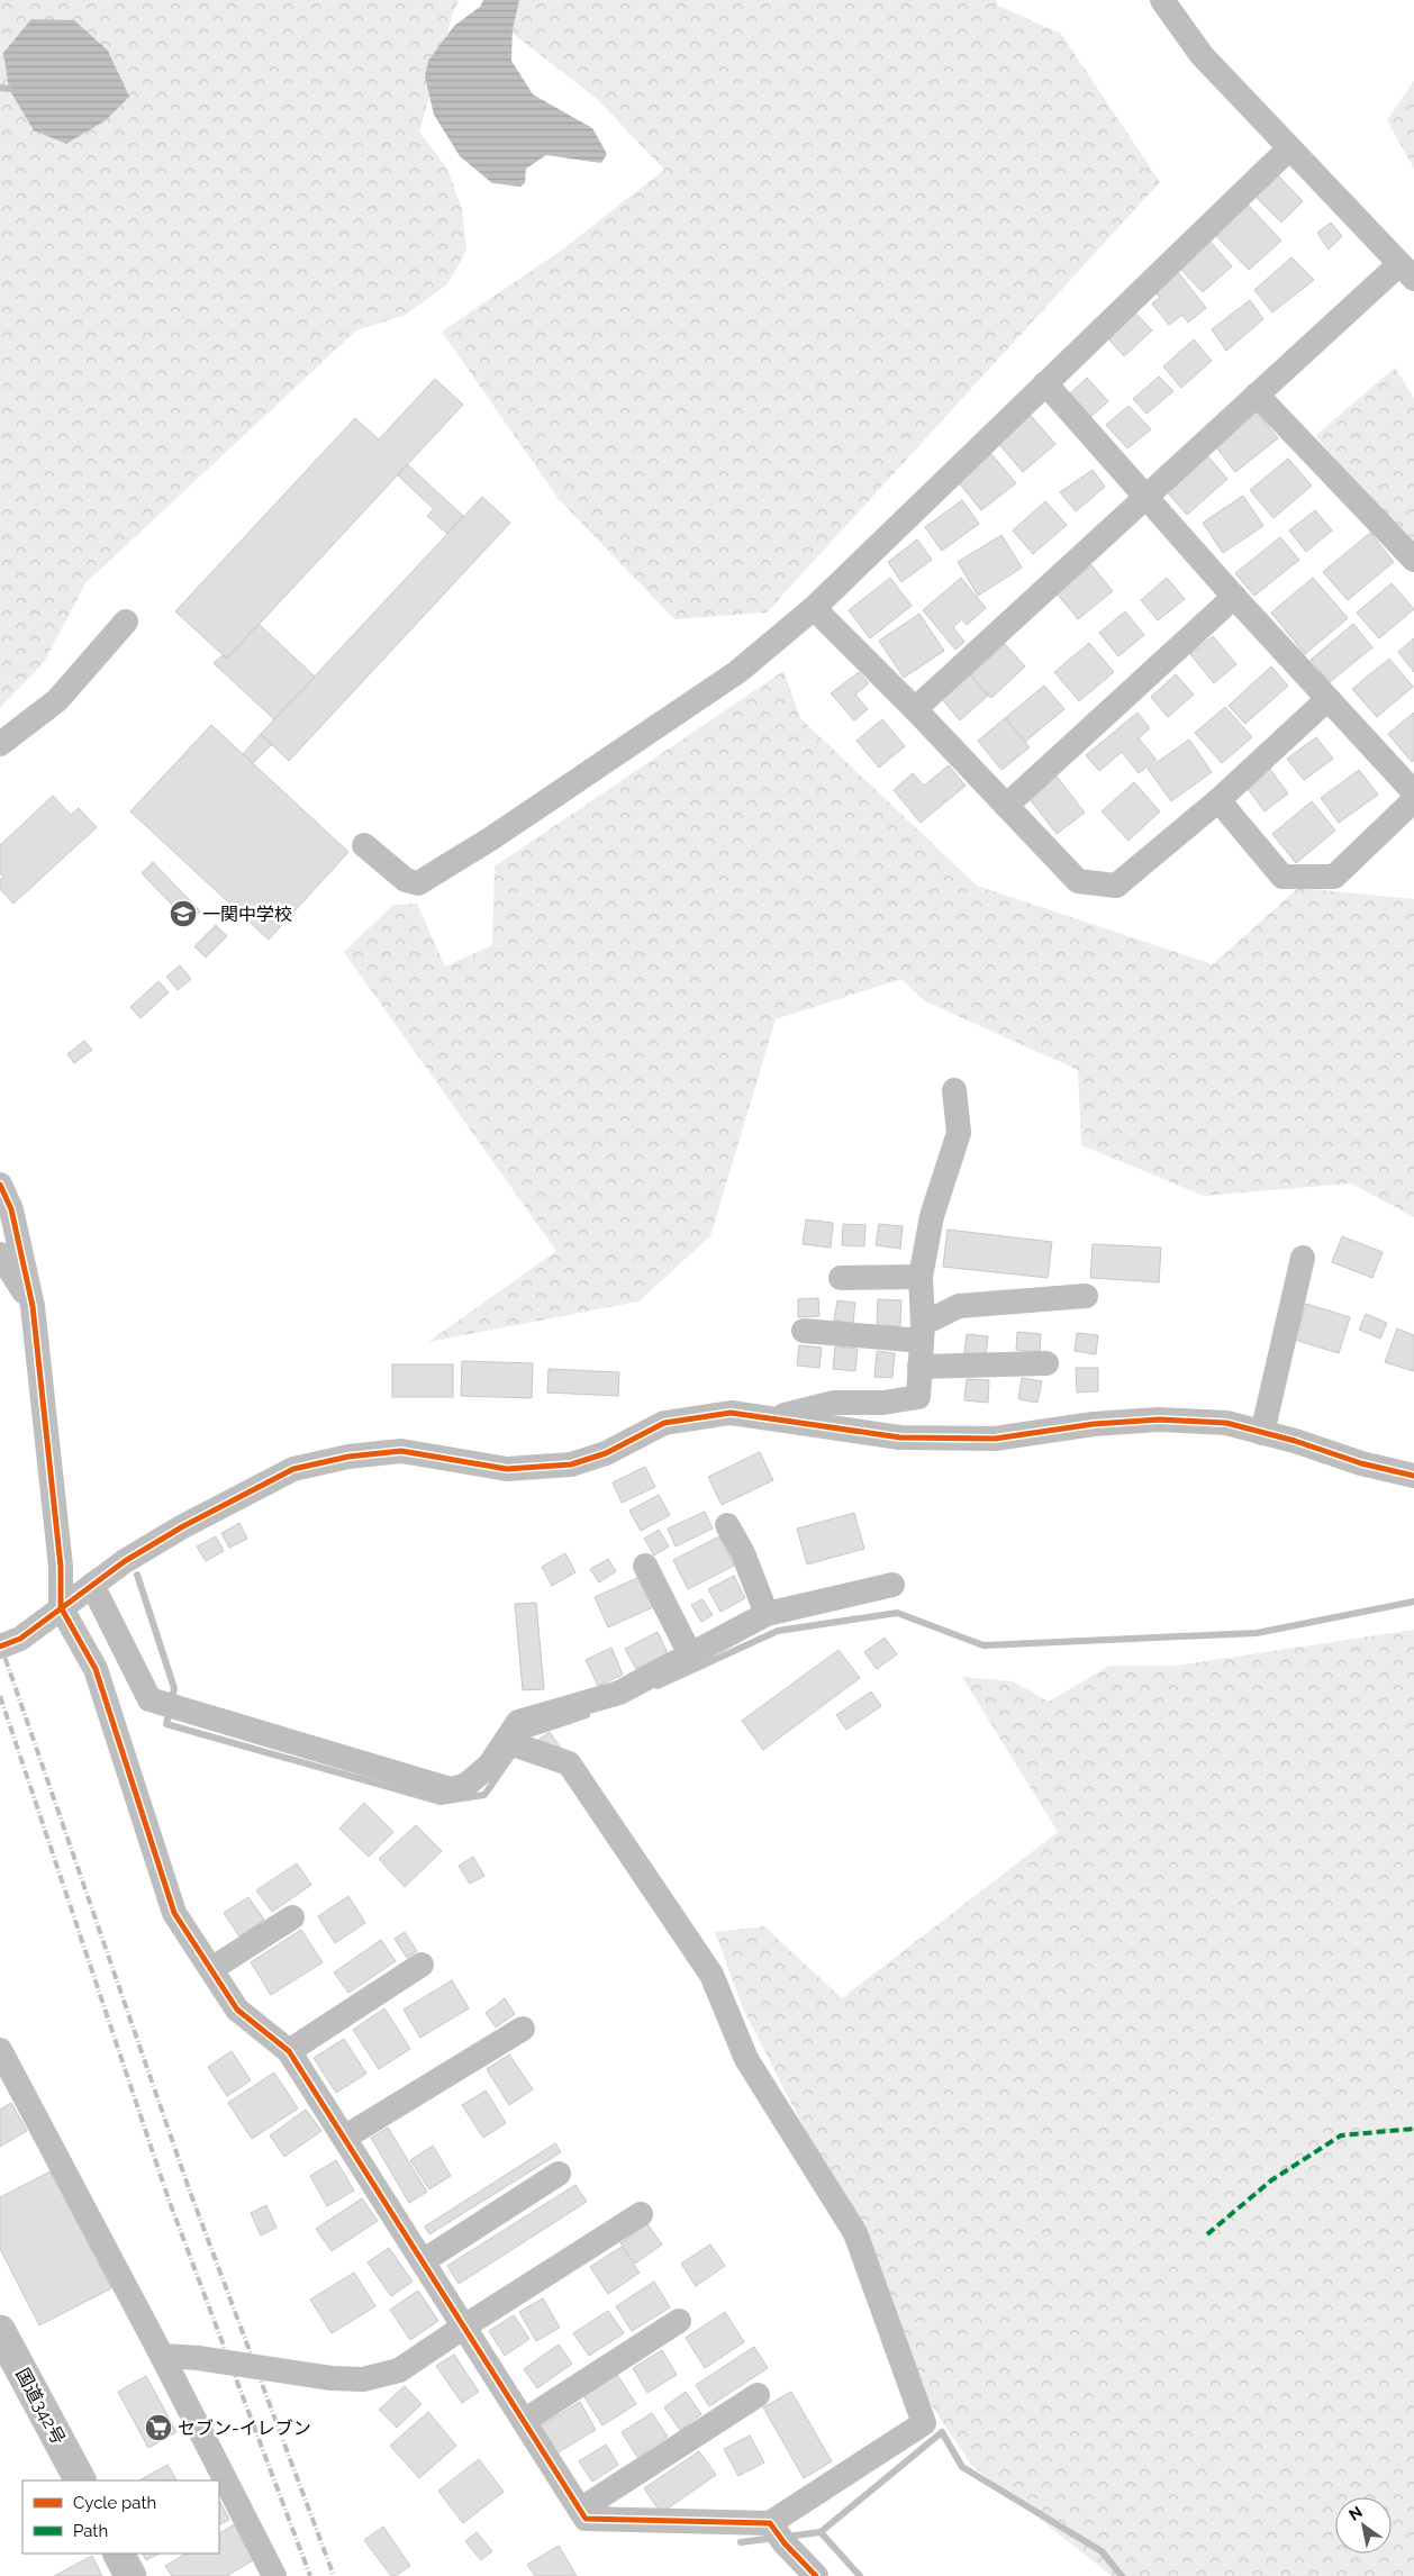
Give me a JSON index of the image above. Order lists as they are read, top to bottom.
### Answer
{
  "streets": {
    "highway": ["国道342号"]
  },
  "places": {
    "school or university": ["一関中学校"],
    "supermarket": ["セブン-イレブン"]
  },
  "legend": ["Cycle path", "Path"],
  "north": "top left"
}
